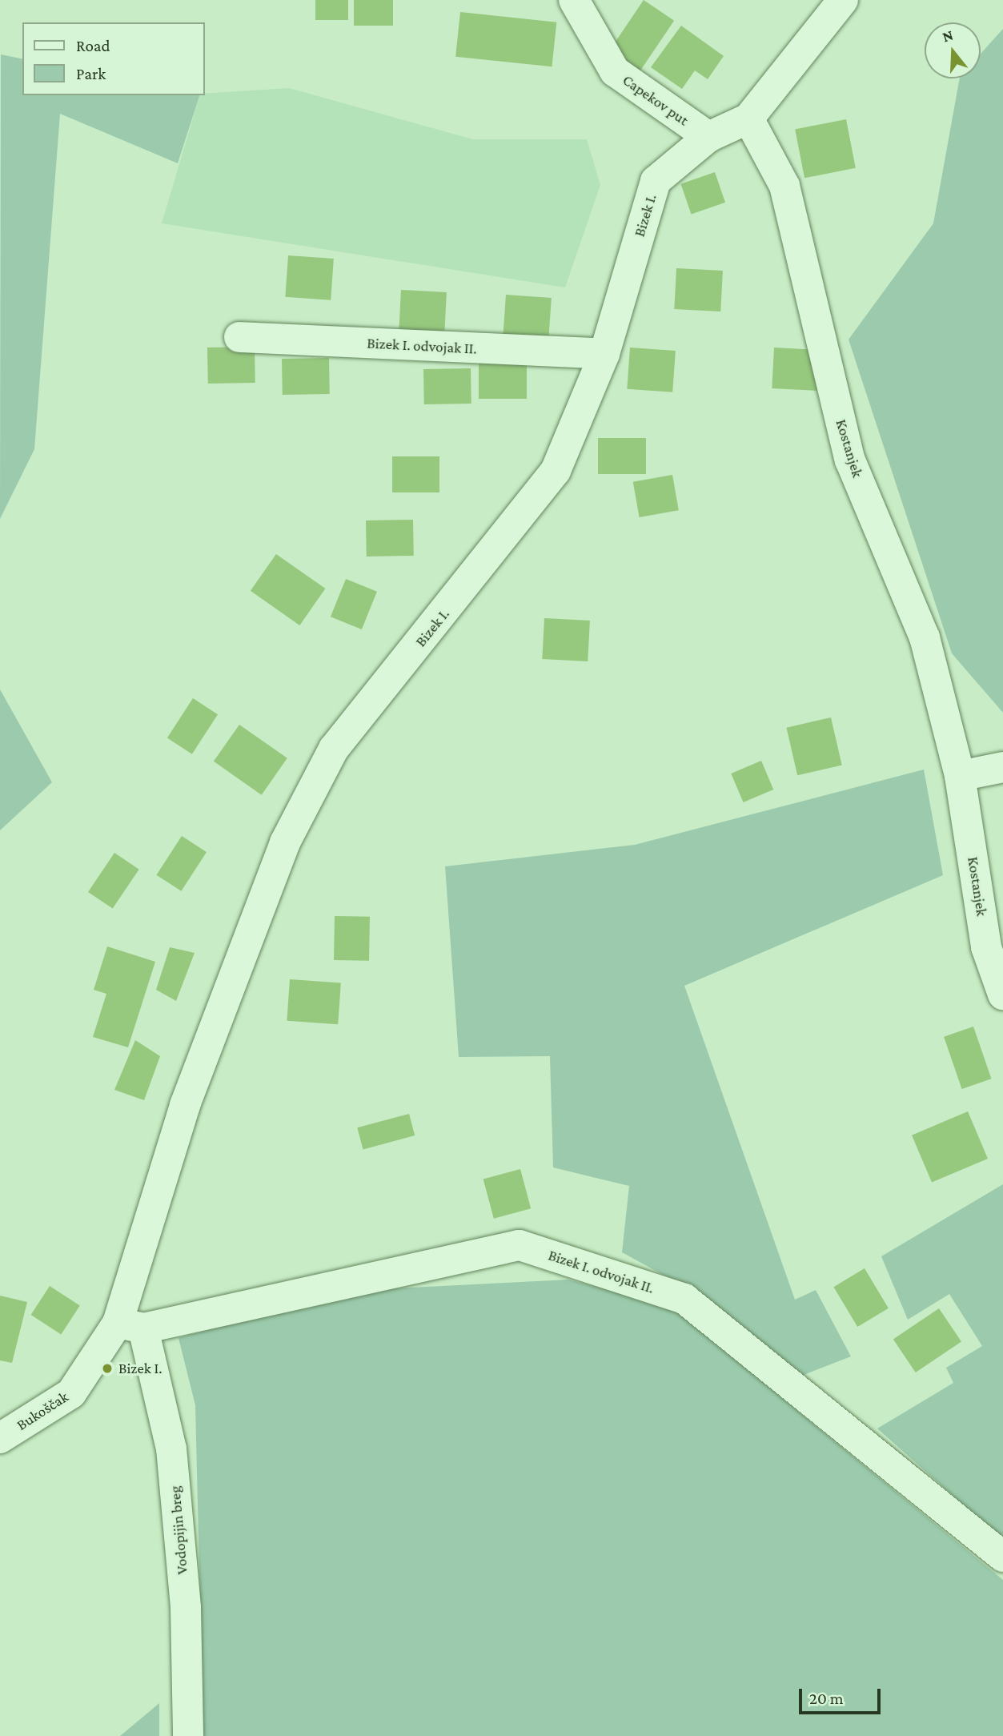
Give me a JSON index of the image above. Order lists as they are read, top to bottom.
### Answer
{
  "streets": {
    "street": [
      "Capekov put",
      "Bizek I.",
      "Bizek I. odvojak II.",
      "Kostanjek",
      "Bukoščak",
      "Vodopijin breg"
    ]
  },
  "crossings": [
    ["Capekov put", "Bizek I."],
    ["Bizek I.", "Bizek I. odvojak II."],
    ["Bizek I.", "Kostanjek"],
    ["Bizek I.", "Bukoščak"],
    ["Bizek I.", "Vodopijin breg"],
    ["Bizek I. odvojak II.", "Bukoščak"],
    ["Bizek I. odvojak II.", "Vodopijin breg"],
    ["Bukoščak", "Vodopijin breg"]
  ],
  "places": ["Bizek I."],
  "legend": ["Road", "Park"],
  "scale_bar": "20 m",
  "north": "top"
}
